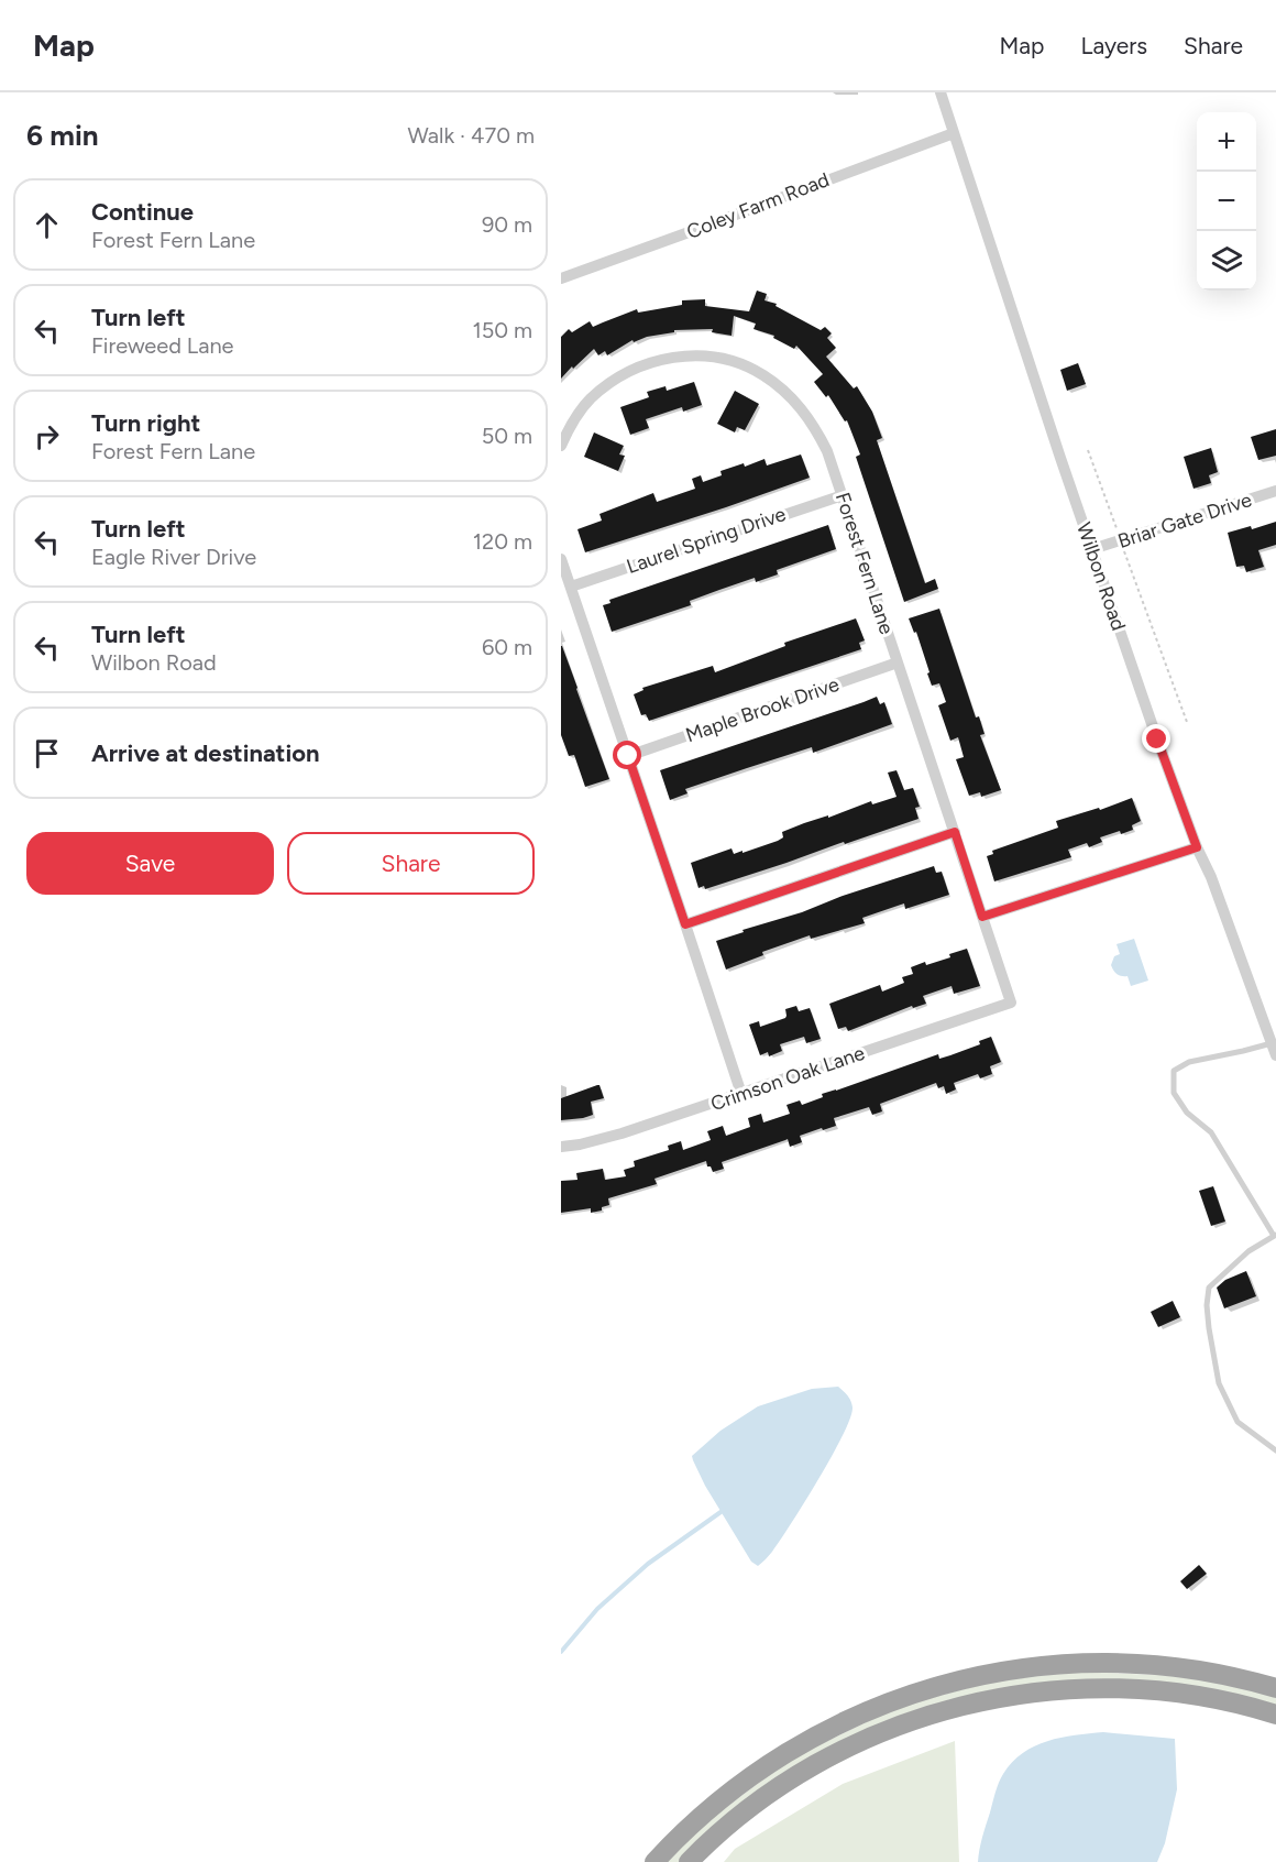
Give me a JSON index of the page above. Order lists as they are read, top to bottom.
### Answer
{
  "streets": {
    "street": [
      "Coley Farm Road",
      "Briar Gate Drive",
      "Laurel Spring Drive",
      "Forest Fern Lane",
      "Wilbon Road",
      "Maple Brook Drive",
      "Crimson Oak Lane"
    ]
  },
  "crossings": [
    ["Coley Farm Road", "Wilbon Road"],
    ["Briar Gate Drive", "Wilbon Road"],
    ["Laurel Spring Drive", "Forest Fern Lane"],
    ["Forest Fern Lane", "Maple Brook Drive"],
    ["Forest Fern Lane", "Crimson Oak Lane"]
  ],
  "page": {
    "header": "Map",
    "nav": ["Map", "Layers", "Share"],
    "heading": ["6 min", "Walk · 470 m"],
    "map_buttons": ["+", "−"],
    "list": [
      ["Continue", "Forest Fern Lane", "90 m"],
      ["Turn left", "Fireweed Lane", "150 m"],
      ["Turn right", "Forest Fern Lane", "50 m"],
      ["Turn left", "Eagle River Drive", "120 m"],
      ["Turn left", "Wilbon Road", "60 m"],
      "Arrive at destination"
    ],
    "buttons": ["Save", "Share"]
  }
}
